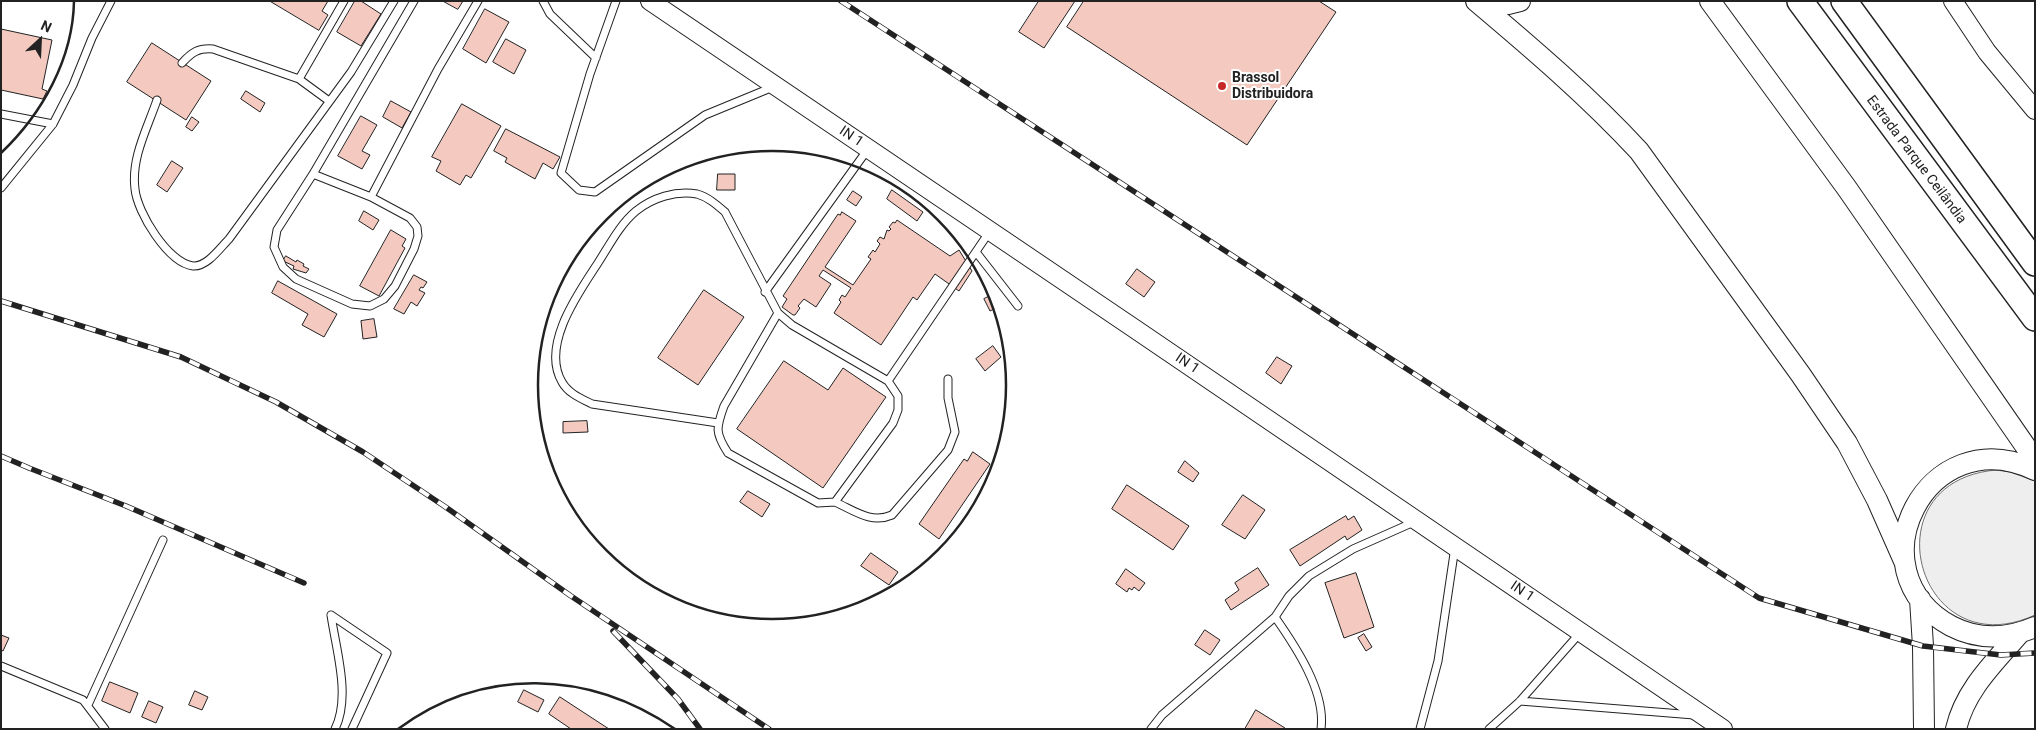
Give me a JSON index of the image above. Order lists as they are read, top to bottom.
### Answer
{
  "streets": {
    "highway": ["Estrada Parque Ceilândia"],
    "street": ["IN 1"]
  },
  "places": ["Brassol Distribuidora"],
  "north": "top right"
}
